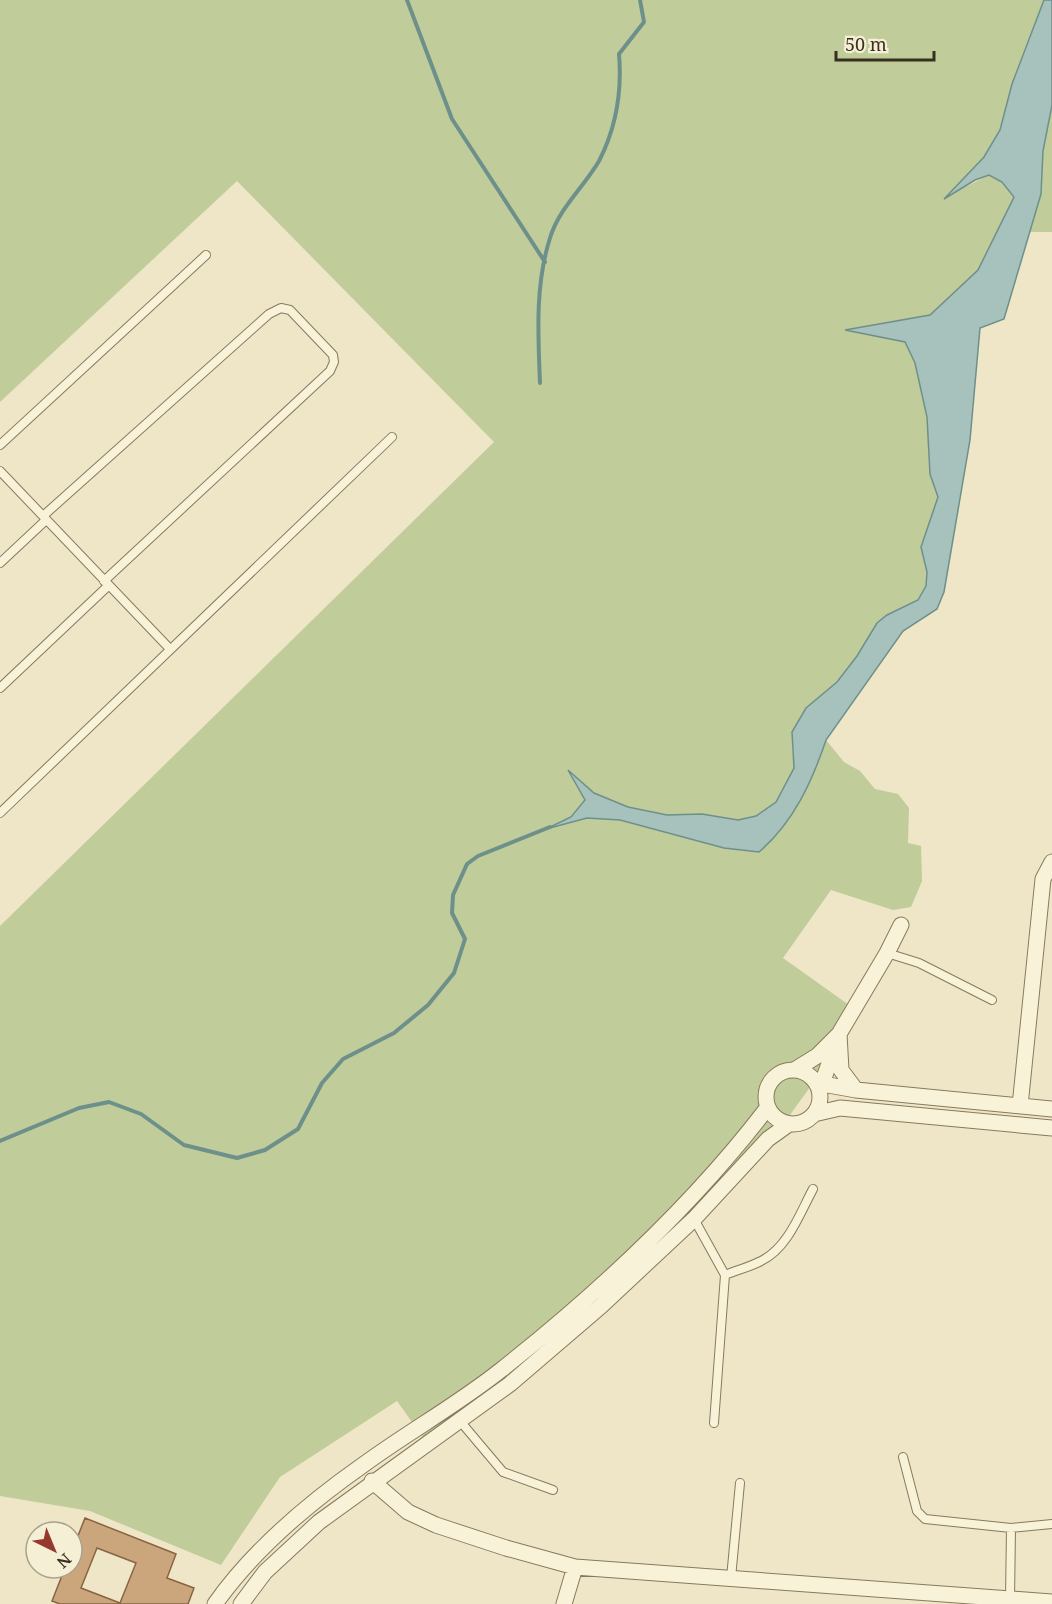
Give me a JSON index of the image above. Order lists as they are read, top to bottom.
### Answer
{
  "scale_bar": "50 m",
  "north": "bottom right"
}
